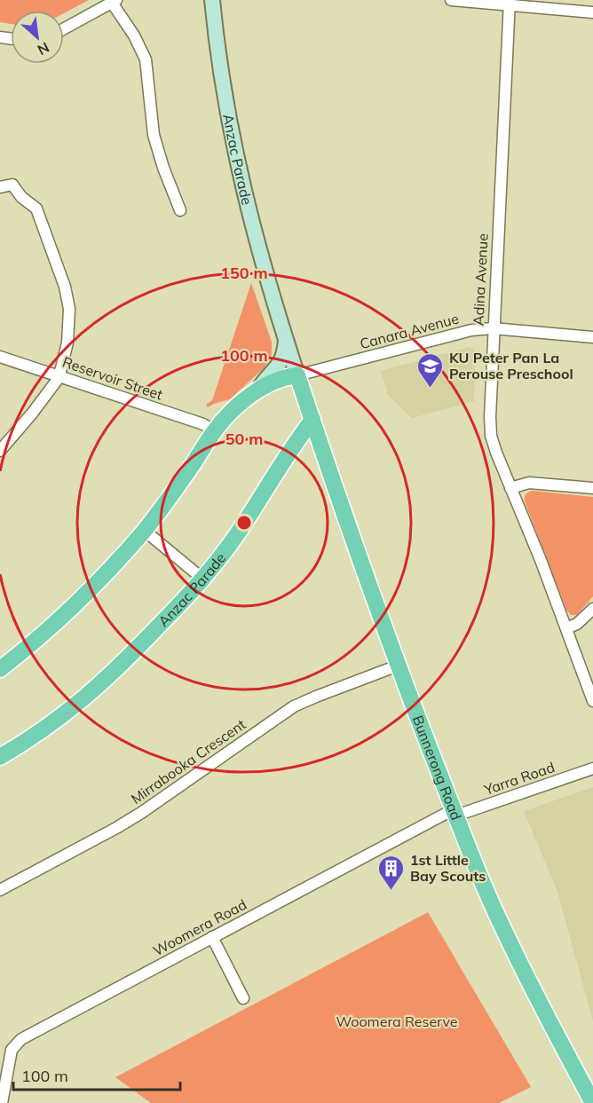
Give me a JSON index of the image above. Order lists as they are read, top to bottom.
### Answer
{
  "streets": {
    "main road": ["Anzac Parade", "Bunnerong Road"],
    "street": [
      "Adina Avenue",
      "Canara Avenue",
      "Reservoir Street",
      "Mirrabooka Crescent",
      "Yarra Road",
      "Woomera Road"
    ]
  },
  "crossings": [
    ["Anzac Parade", "Canara Avenue"],
    ["Anzac Parade", "Bunnerong Road"],
    ["Adina Avenue", "Canara Avenue"],
    ["Mirrabooka Crescent", "Bunnerong Road"],
    ["Bunnerong Road", "Yarra Road"],
    ["Bunnerong Road", "Woomera Road"],
    ["Yarra Road", "Woomera Road"]
  ],
  "parks": ["Woomera Reserve"],
  "places": {
    "school or university": ["KU Peter Pan La Perouse Preschool"],
    "building": ["1st Little Bay Scouts"]
  },
  "scale_bar": "100 m",
  "north": "bottom right",
  "rings": ["150 m", "100 m", "50 m"]
}
